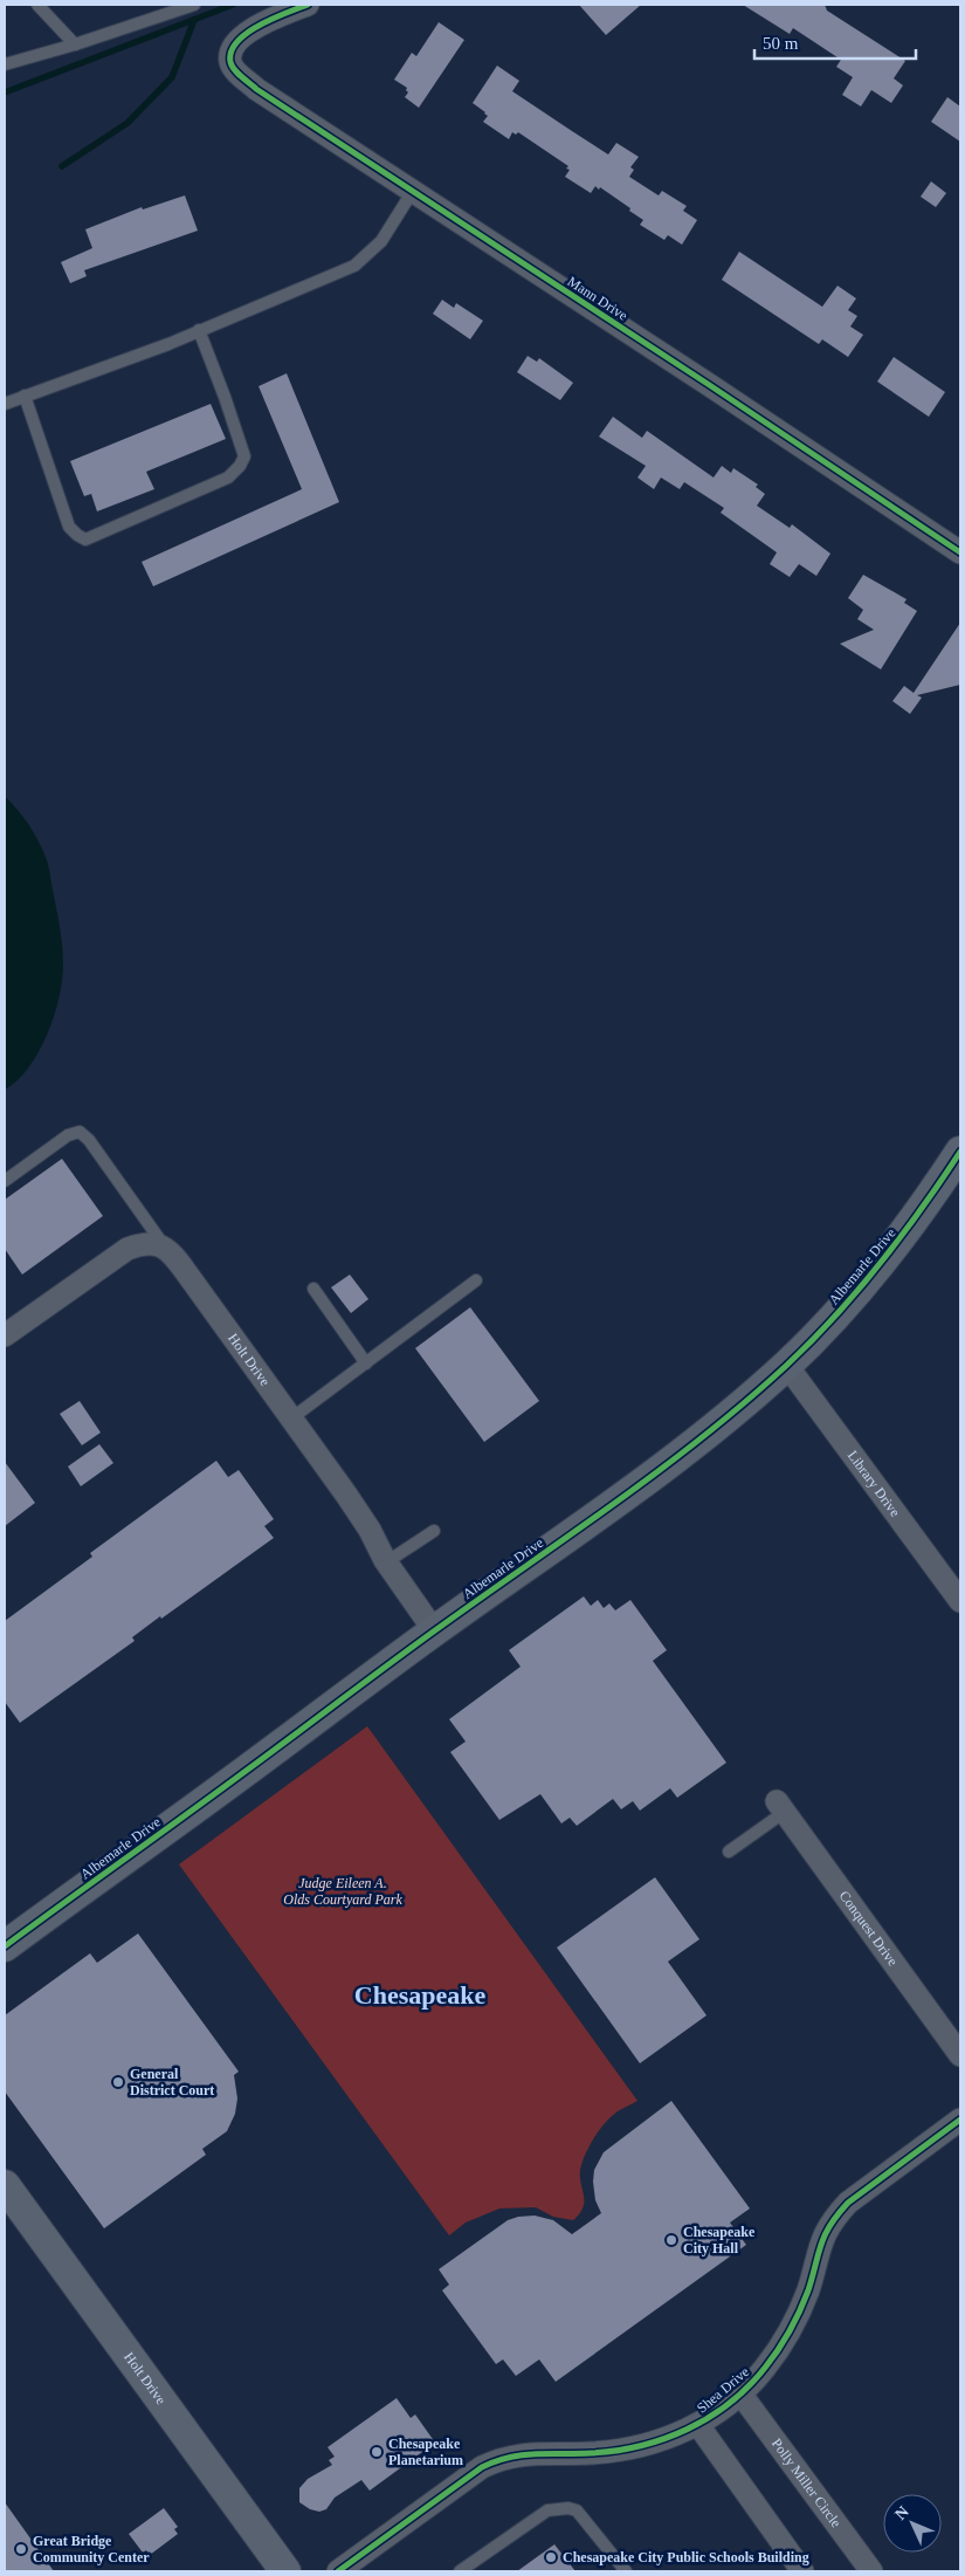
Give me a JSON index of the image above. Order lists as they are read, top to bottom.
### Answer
{
  "streets": {
    "street": [
      "Mann Drive",
      "Albemarle Drive",
      "Holt Drive",
      "Library Drive",
      "Conquest Drive",
      "Shea Drive",
      "Polly Miller Circle"
    ]
  },
  "crossings": [
    ["Albemarle Drive", "Holt Drive"],
    ["Albemarle Drive", "Library Drive"],
    ["Shea Drive", "Polly Miller Circle"]
  ],
  "districts": ["Chesapeake"],
  "parks": ["Judge Eileen A. Olds Courtyard Park"],
  "places": [
    "General District Court",
    "Chesapeake City Hall",
    "Chesapeake Planetarium",
    "Great Bridge Community Center",
    "Chesapeake City Public Schools Building"
  ],
  "scale_bar": "50 m",
  "north": "top left"
}
